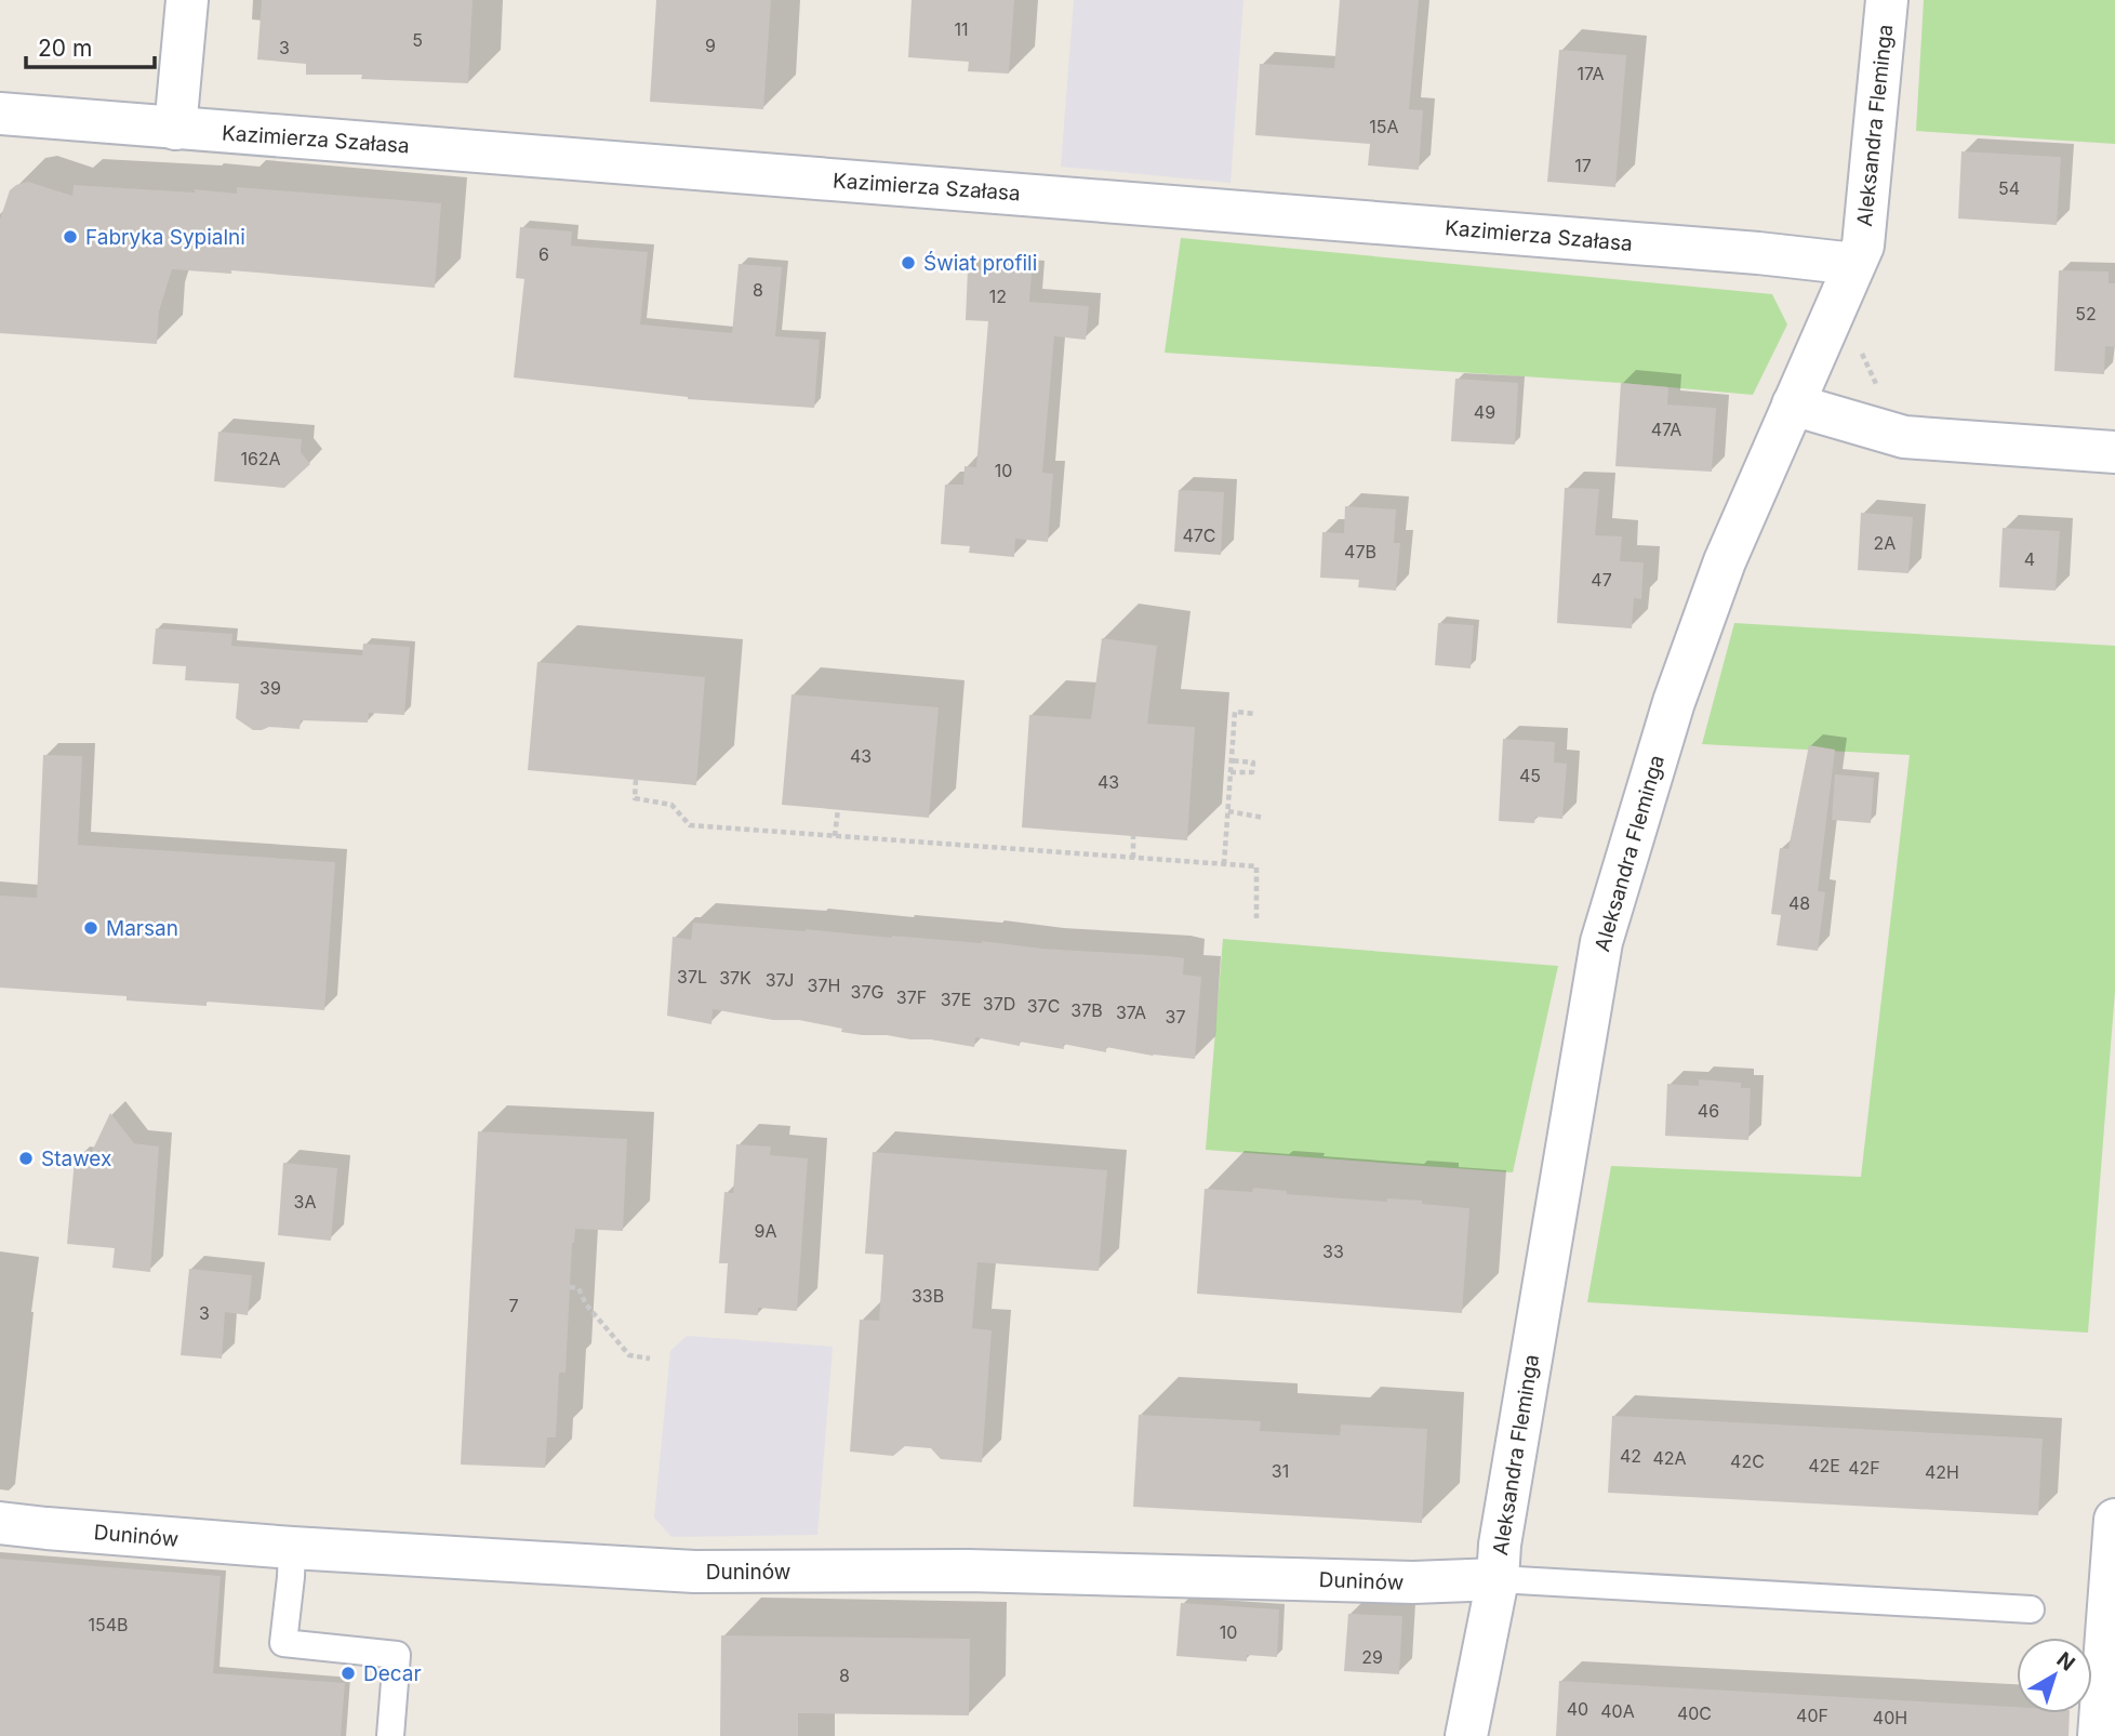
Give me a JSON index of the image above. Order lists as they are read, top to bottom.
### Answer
{
  "streets": {
    "street": ["Aleksandra Fleminga", "Kazimierza Szałasa", "Duninów"]
  },
  "crossings": [
    ["Aleksandra Fleminga", "Kazimierza Szałasa"],
    ["Aleksandra Fleminga", "Duninów"]
  ],
  "places": [
    "Fabryka Sypialni",
    "Świat profili",
    "Marsan",
    "Stawex",
    "Decar"
  ],
  "house_numbers": [
    "11",
    "5",
    "9",
    "3",
    "17A",
    "15A",
    "17",
    "54",
    "6",
    "8",
    "12",
    "52",
    "49",
    "47A",
    "162A",
    "10",
    "47C",
    "2A",
    "47B",
    "4",
    "47",
    "39",
    "43",
    "45",
    "43",
    "48",
    "37L",
    "37K",
    "37J",
    "37H",
    "37G",
    "37F",
    "37E",
    "37D",
    "37C",
    "37B",
    "37A",
    "37",
    "46",
    "3A",
    "9A",
    "33",
    "33B",
    "7",
    "3",
    "42",
    "42A",
    "42C",
    "42E",
    "42F",
    "31",
    "42H",
    "154B",
    "10",
    "29",
    "8",
    "40",
    "40A",
    "40C",
    "40F",
    "40H"
  ],
  "scale_bar": "20 m",
  "north": "top right"
}
